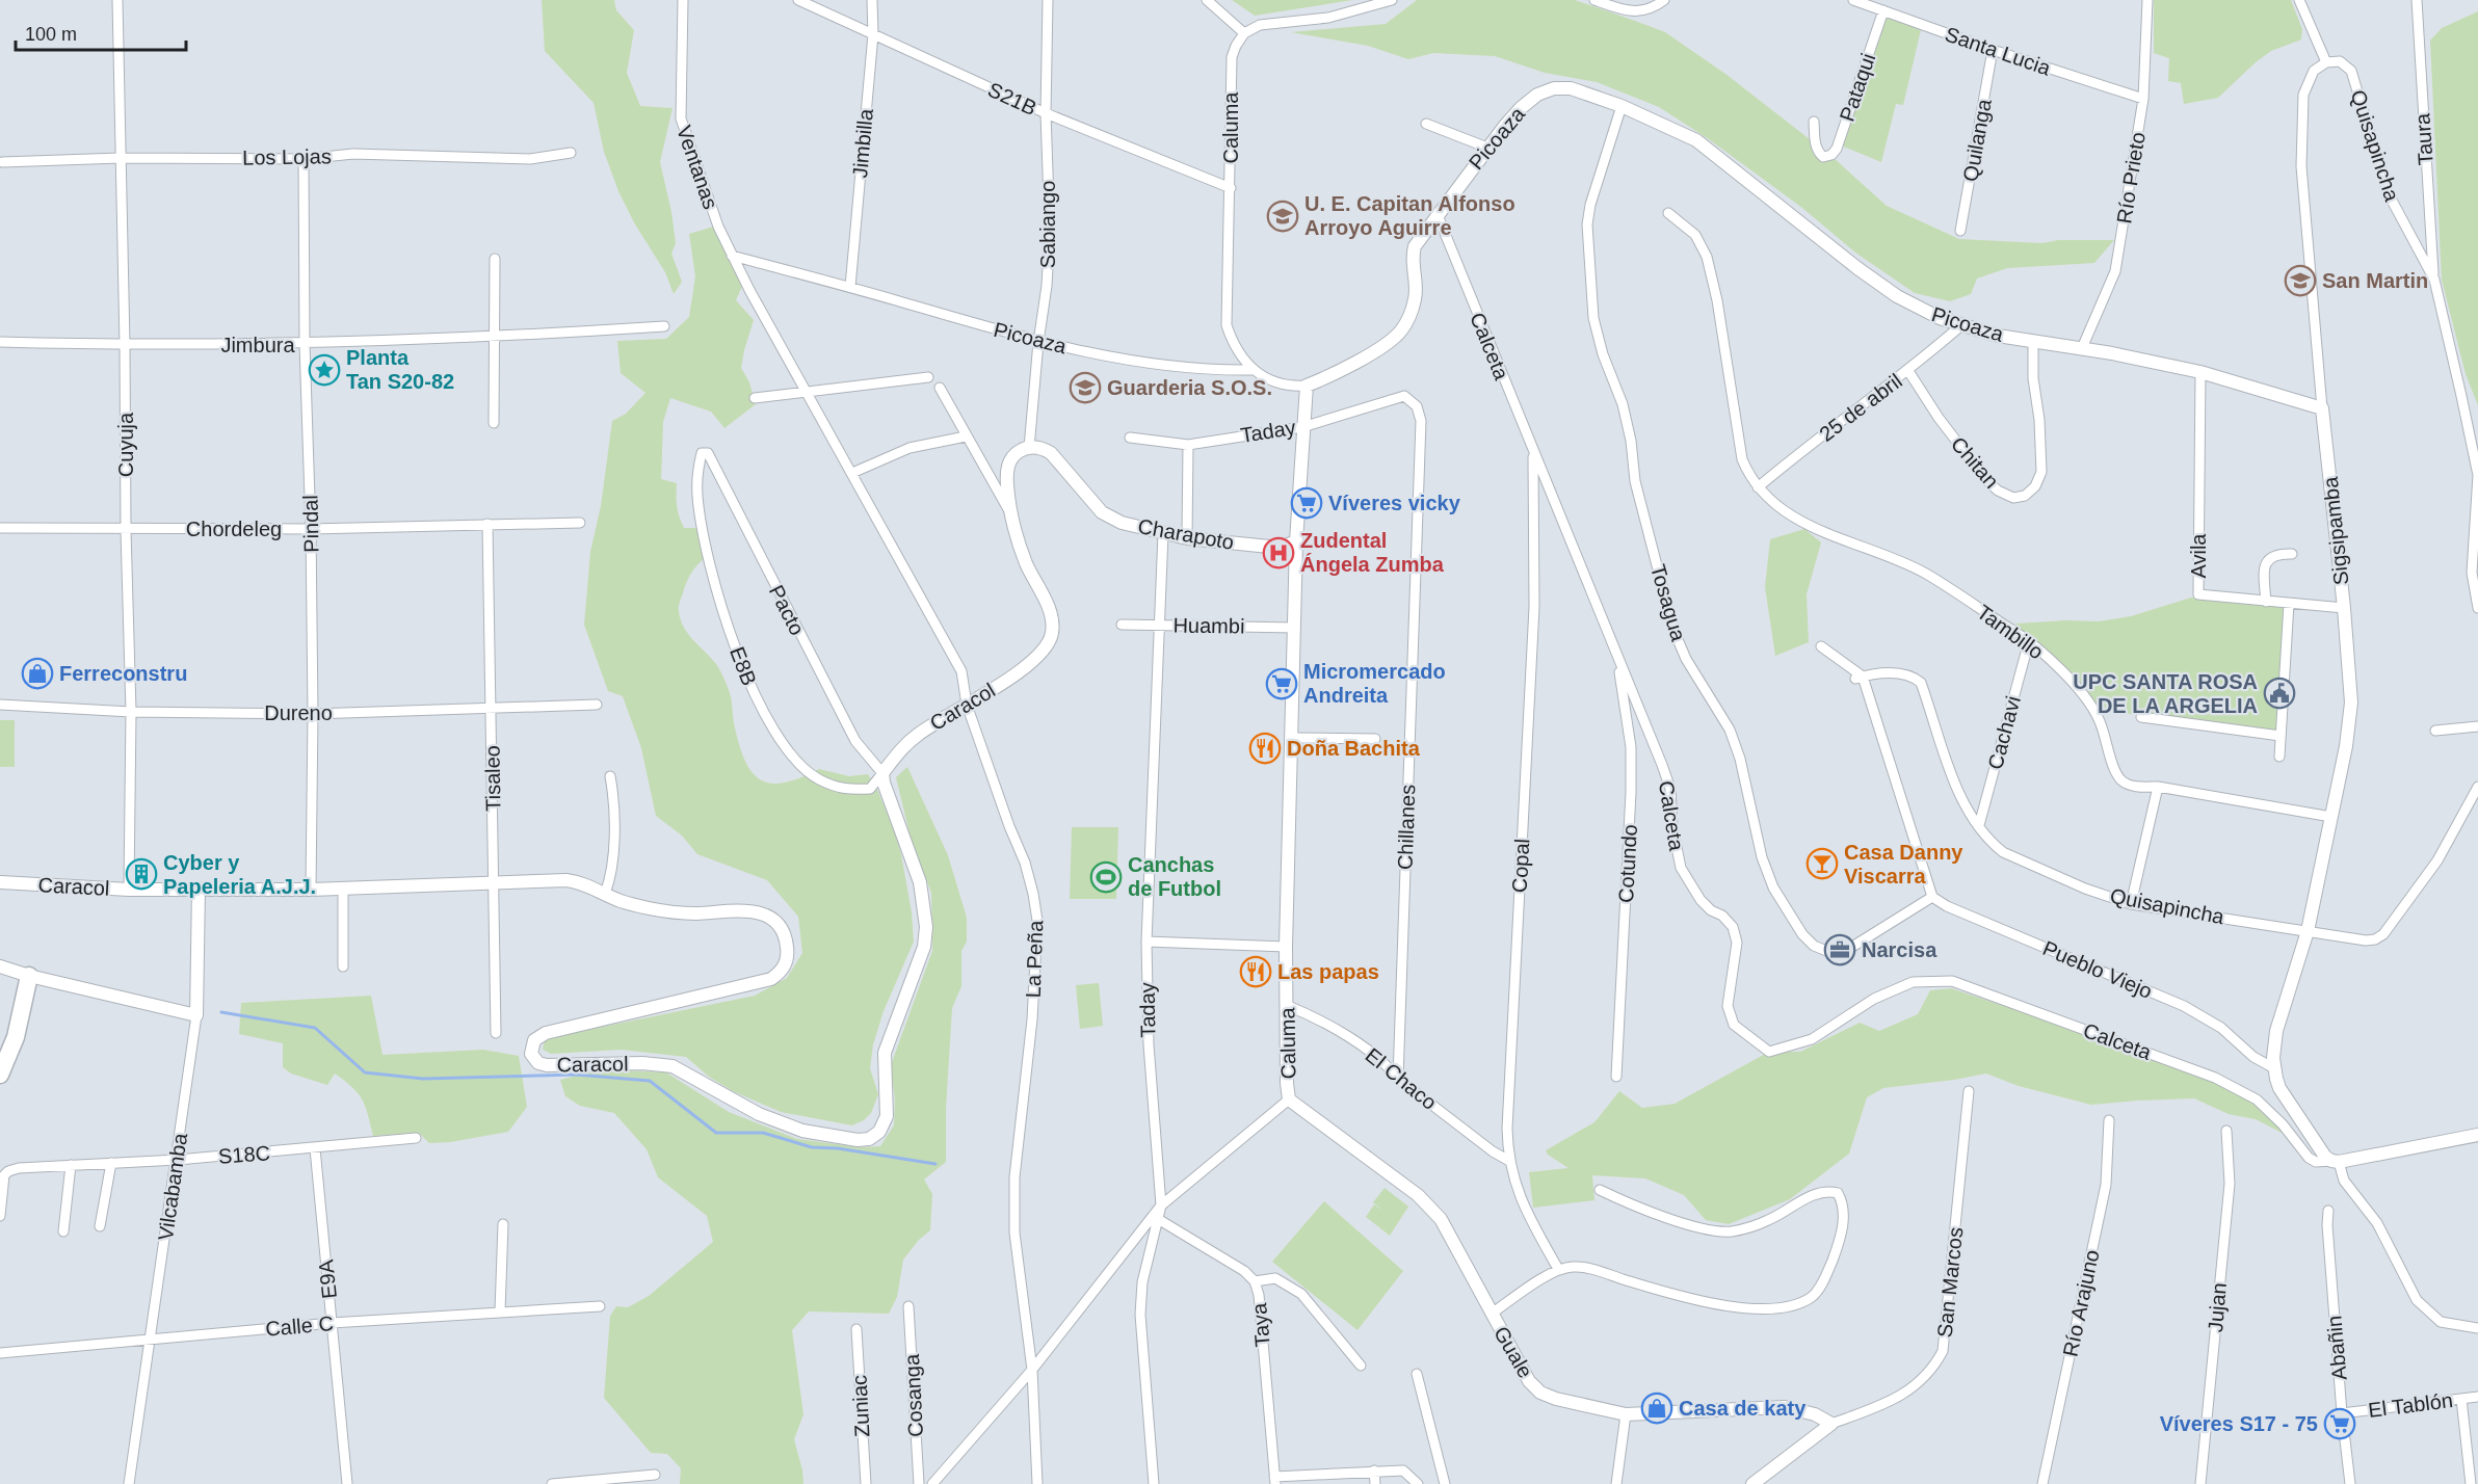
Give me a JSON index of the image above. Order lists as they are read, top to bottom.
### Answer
{
  "streets": {
    "street": [
      "Santa Lucia",
      "Pataqui",
      "S21B",
      "Caluma",
      "Picoaza",
      "Taura",
      "Quilanga",
      "Jimbilla",
      "Quisapincha",
      "Los Lojas",
      "Ventanas",
      "Río Prieto",
      "Sabiango",
      "Jimbura",
      "Calceta",
      "25 de abril",
      "Taday",
      "Cuyuja",
      "Chitan",
      "Pindal",
      "Chordeleg",
      "Sigsipamba",
      "Charapoto",
      "Avila",
      "Tosagua",
      "Pacto",
      "Huambi",
      "Tambillo",
      "E8B",
      "Caracol",
      "Dureno",
      "Cachavi",
      "Tisaleo",
      "Chillanes",
      "Cotundo",
      "Copal",
      "La Peña",
      "Pueblo Viejo",
      "El Chaco",
      "S18C",
      "Vilcabamba",
      "E9A",
      "San Marcos",
      "Río Arajuno",
      "Jujan",
      "Taya",
      "Calle C",
      "Abañin",
      "Guale",
      "Cosanga",
      "El Tablón",
      "Zuniac"
    ]
  },
  "crossings": [
    ["Santa Lucia", "Pataqui"],
    ["Santa Lucia", "Quilanga"],
    ["Santa Lucia", "Río Prieto"],
    ["S21B", "Caluma"],
    ["S21B", "Jimbilla"],
    ["S21B", "Sabiango"],
    ["Caluma", "Picoaza"],
    ["Caluma", "Taday"],
    ["Caluma", "Charapoto"],
    ["Caluma", "Huambi"],
    ["Caluma", "La Peña"],
    ["Caluma", "El Chaco"],
    ["Caluma", "Guale"],
    ["Picoaza", "Jimbilla"],
    ["Picoaza", "Ventanas"],
    ["Picoaza", "Río Prieto"],
    ["Picoaza", "Sabiango"],
    ["Picoaza", "Calceta"],
    ["Picoaza", "25 de abril"],
    ["Picoaza", "Chitan"],
    ["Picoaza", "Sigsipamba"],
    ["Picoaza", "Avila"],
    ["Picoaza", "Tosagua"],
    ["Taura", "Quisapincha"],
    ["Quisapincha", "Sigsipamba"],
    ["Quisapincha", "Cachavi"],
    ["Los Lojas", "Cuyuja"],
    ["Los Lojas", "Pindal"],
    ["Ventanas", "La Peña"],
    ["Sabiango", "Charapoto"],
    ["Jimbura", "Cuyuja"],
    ["Jimbura", "Pindal"],
    ["Calceta", "Cotundo"],
    ["Calceta", "Copal"],
    ["25 de abril", "Chitan"],
    ["25 de abril", "Tambillo"],
    ["Taday", "Charapoto"],
    ["Taday", "Huambi"],
    ["Taday", "Chillanes"],
    ["Taday", "Taya"],
    ["Cuyuja", "Chordeleg"],
    ["Cuyuja", "Caracol"],
    ["Cuyuja", "Dureno"],
    ["Pindal", "Chordeleg"],
    ["Pindal", "Caracol"],
    ["Pindal", "Dureno"],
    ["Chordeleg", "Tisaleo"],
    ["Sigsipamba", "Avila"],
    ["Sigsipamba", "Tambillo"],
    ["Sigsipamba", "Pueblo Viejo"],
    ["Tosagua", "Pueblo Viejo"],
    ["Pacto", "E8B"],
    ["Pacto", "Caracol"],
    ["Tambillo", "Cachavi"],
    ["E8B", "Caracol"],
    ["Caracol", "Tisaleo"],
    ["Caracol", "La Peña"],
    ["Caracol", "Vilcabamba"],
    ["Dureno", "Tisaleo"],
    ["Chillanes", "El Chaco"],
    ["Copal", "El Chaco"],
    ["S18C", "Vilcabamba"],
    ["S18C", "E9A"],
    ["Vilcabamba", "Calle C"],
    ["E9A", "Calle C"],
    ["San Marcos", "Guale"],
    ["Abañin", "El Tablón"]
  ],
  "places": {
    "school or university": ["U. E. Capitan Alfonso Arroyo Aguirre", "San Martin", "Guarderia S.O.S."],
    "place": ["Planta Tan S20-82"],
    "supermarket": ["Víveres vicky", "Micromercado Andreita", "Víveres S17 - 75"],
    "hospital": ["Zudental Ángela Zumba"],
    "shop": ["Ferreconstru", "Casa de katy"],
    "public building": ["UPC SANTA ROSA DE LA ARGELIA"],
    "restaurant": ["Doña Bachita", "Las papas"],
    "bar": ["Casa Danny Viscarra"],
    "building": ["Cyber y Papeleria A.J.J."],
    "sports": ["Canchas de Futbol"],
    "office": ["Narcisa"]
  },
  "scale_bar": "100 m"
}
